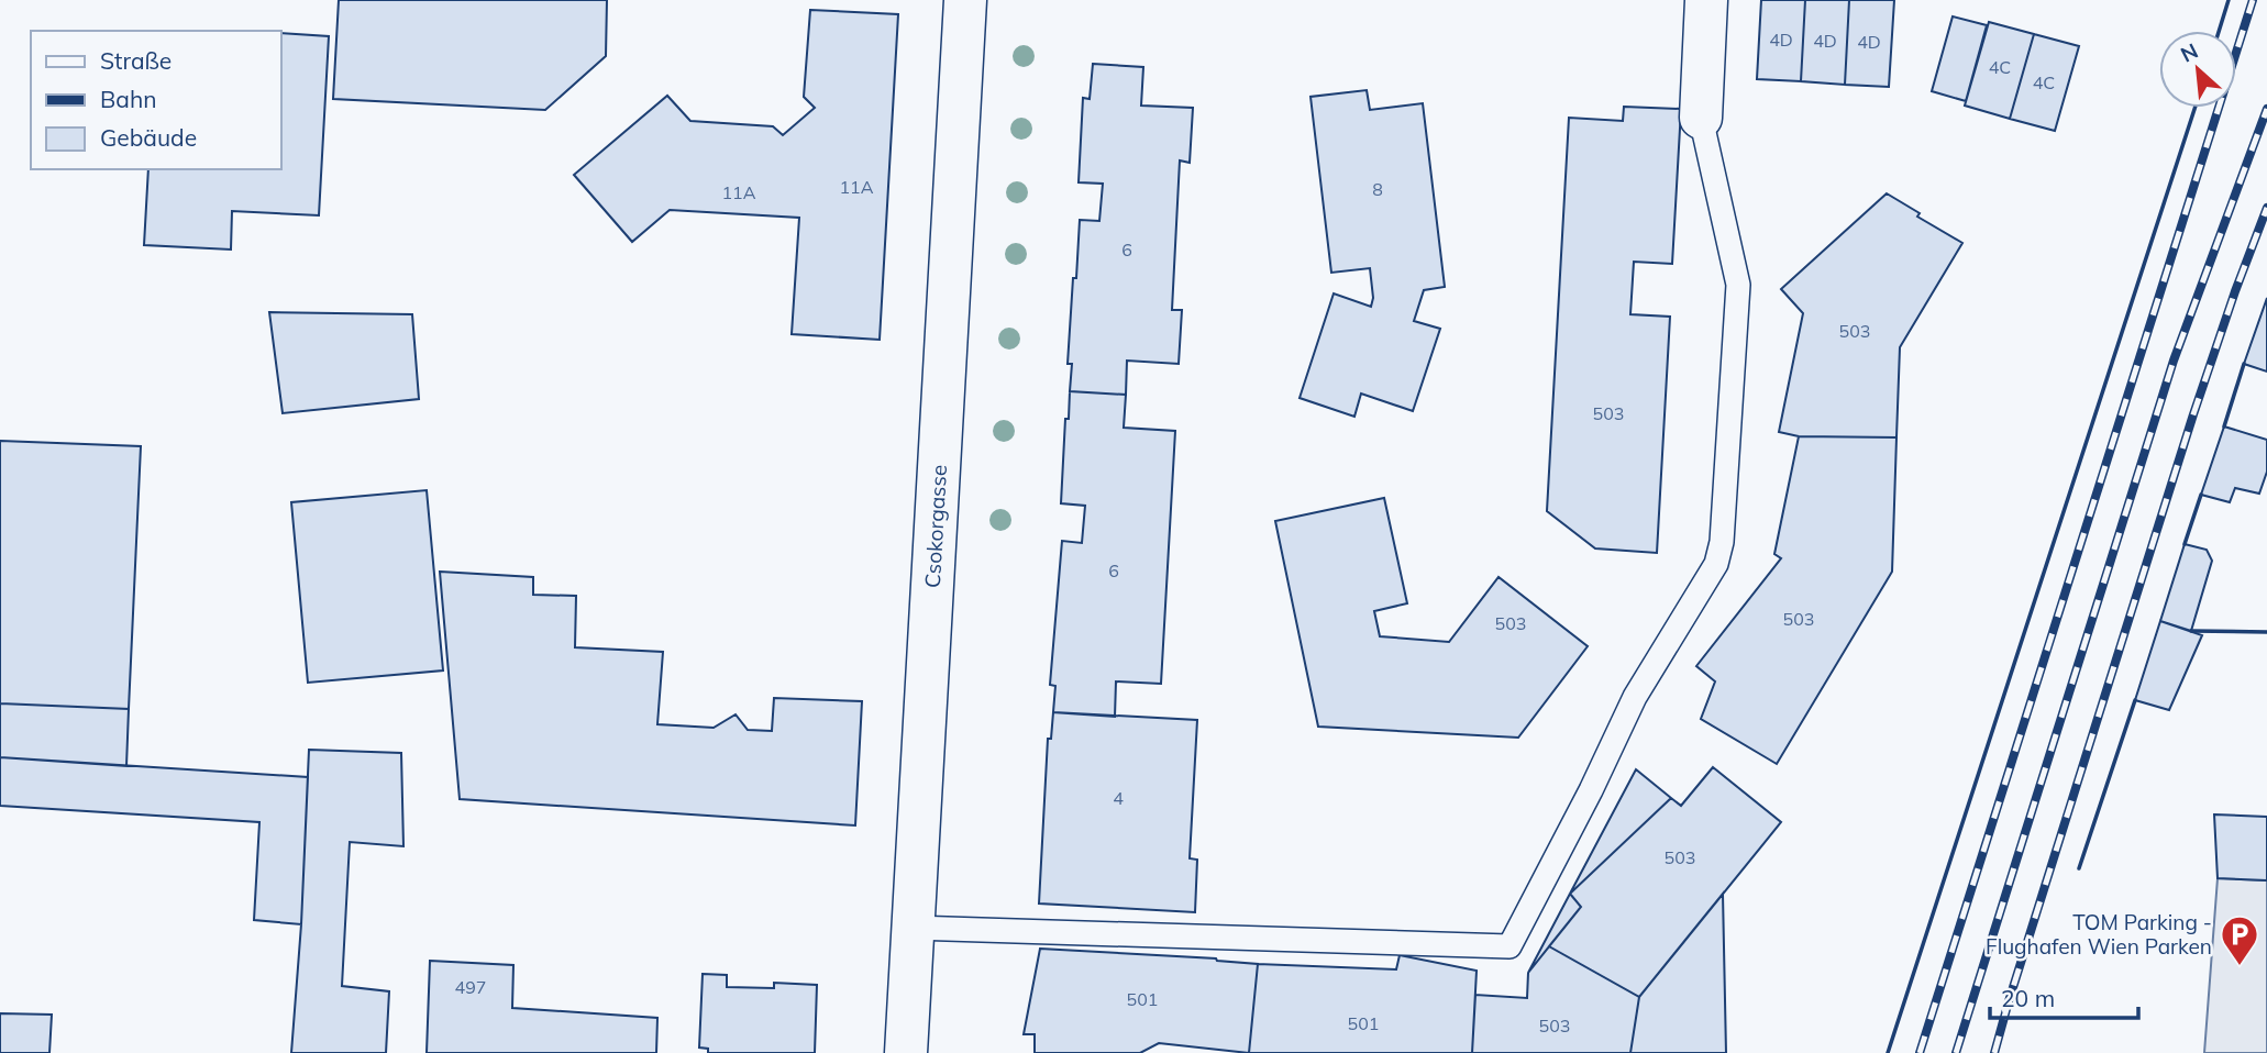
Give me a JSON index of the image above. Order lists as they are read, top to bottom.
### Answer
{
  "streets": {
    "street": ["Csokorgasse"]
  },
  "places": {
    "parking": ["TOM Parking - Flughafen Wien Parken"]
  },
  "house_numbers": [
    "4D",
    "4D",
    "4D",
    "4C",
    "4C",
    "11A",
    "8",
    "11A",
    "6",
    "503",
    "503",
    "6",
    "503",
    "503",
    "4",
    "503",
    "497",
    "501",
    "501",
    "503"
  ],
  "legend": ["Straße", "Bahn", "Gebäude"],
  "scale_bar": "20 m",
  "north": "top left"
}
